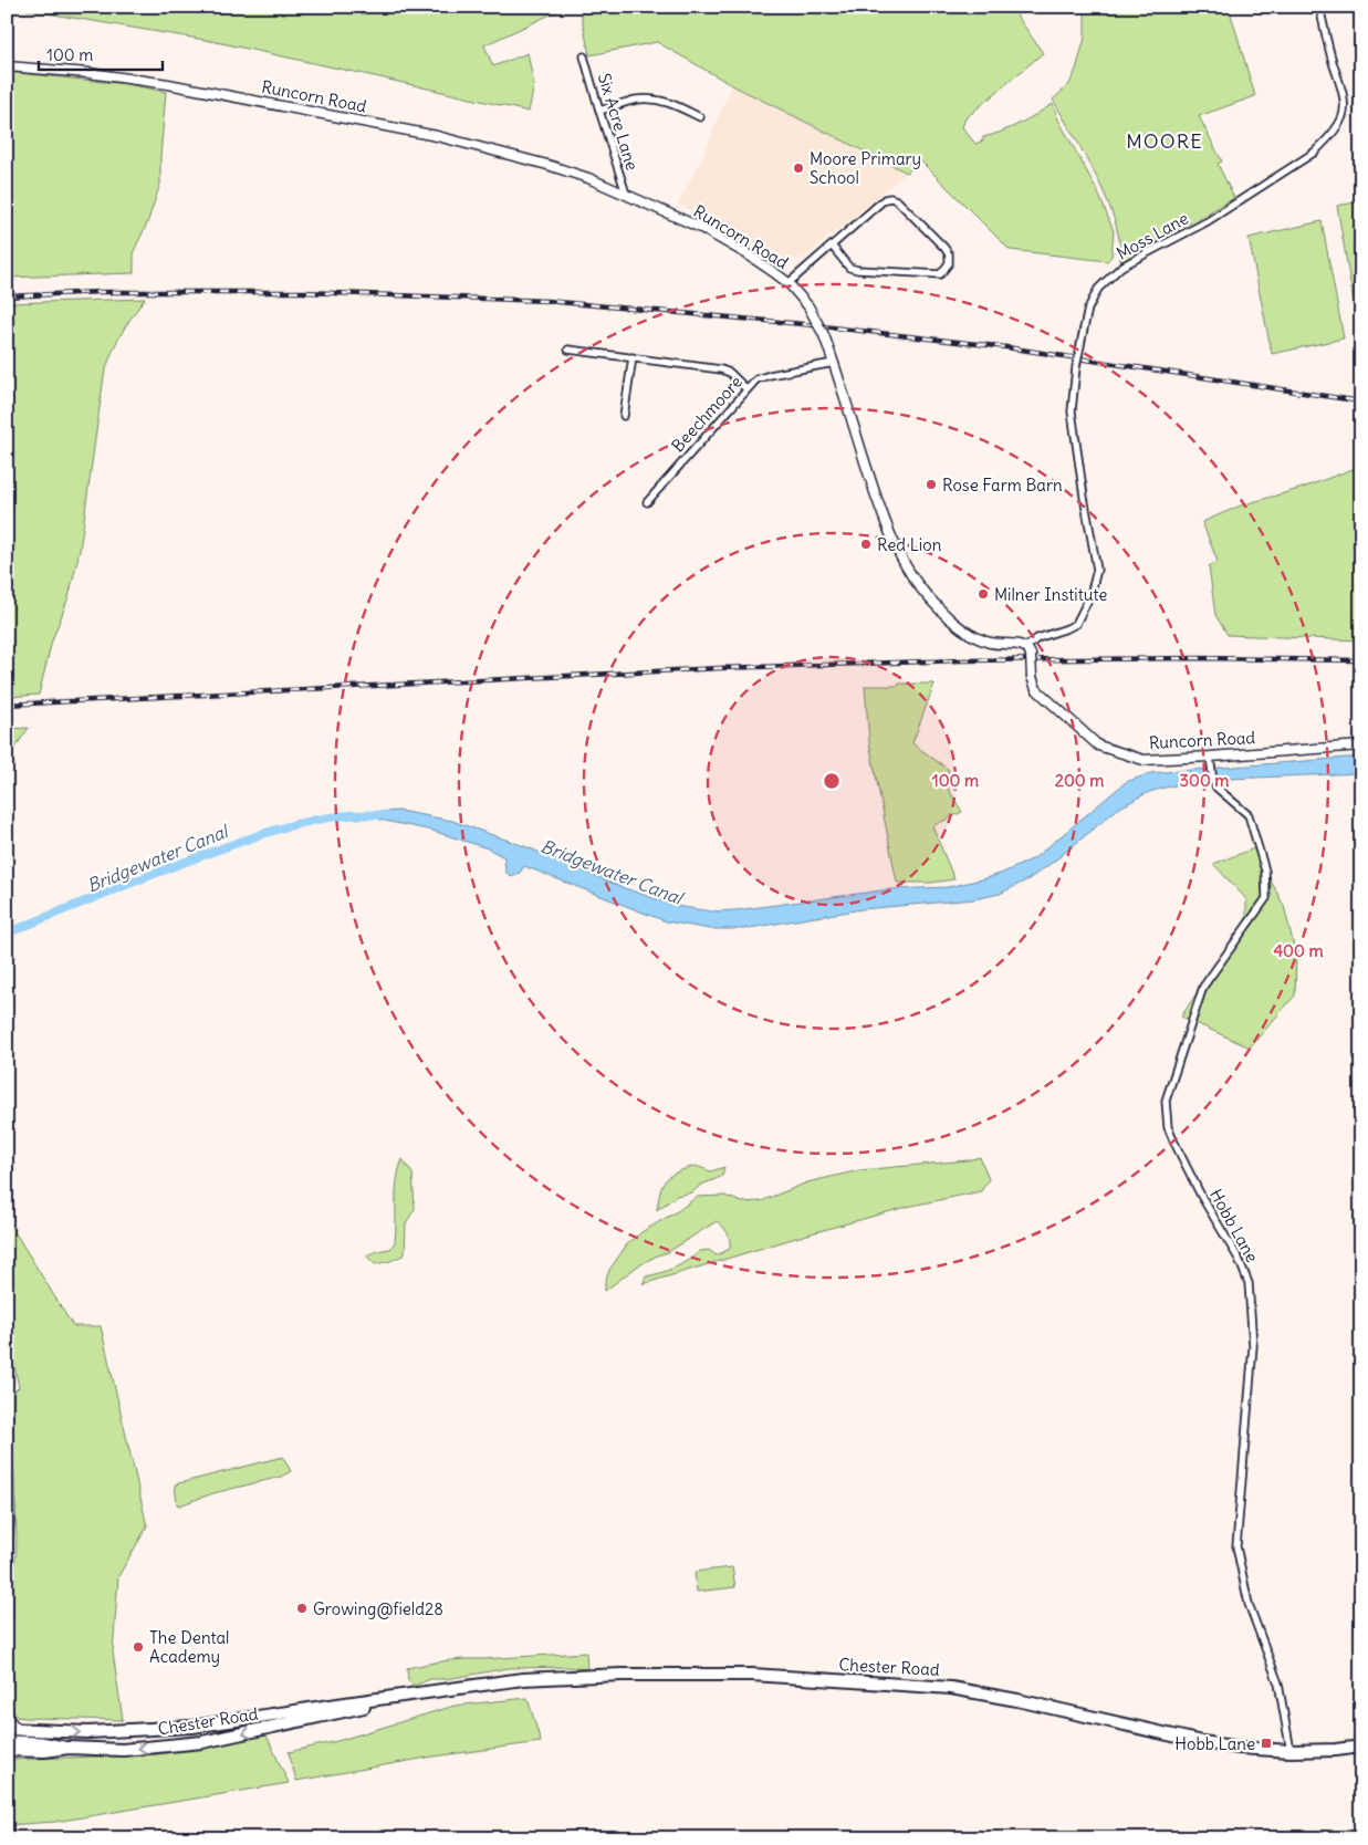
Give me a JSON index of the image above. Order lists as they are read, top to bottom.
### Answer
{
  "streets": {
    "highway": ["Chester Road"],
    "street": [
      "Runcorn Road",
      "Six Acre Lane",
      "Moss Lane",
      "Beechmoore",
      "Hobb Lane"
    ]
  },
  "crossings": [
    ["Runcorn Road", "Six Acre Lane"],
    ["Runcorn Road", "Moss Lane"],
    ["Runcorn Road", "Beechmoore"],
    ["Runcorn Road", "Hobb Lane"],
    ["Hobb Lane", "Chester Road"]
  ],
  "districts": ["MOORE"],
  "water": ["Bridgewater Canal"],
  "places": {
    "other": [
      "Moore Primary School",
      "Rose Farm Barn",
      "Red Lion",
      "Milner Institute",
      "Growing@field28",
      "The Dental Academy"
    ],
    "transit": ["Hobb Lane"]
  },
  "scale_bar": "100 m",
  "rings": [
    "100 m",
    "200 m",
    "300 m",
    "400 m"
  ]
}
